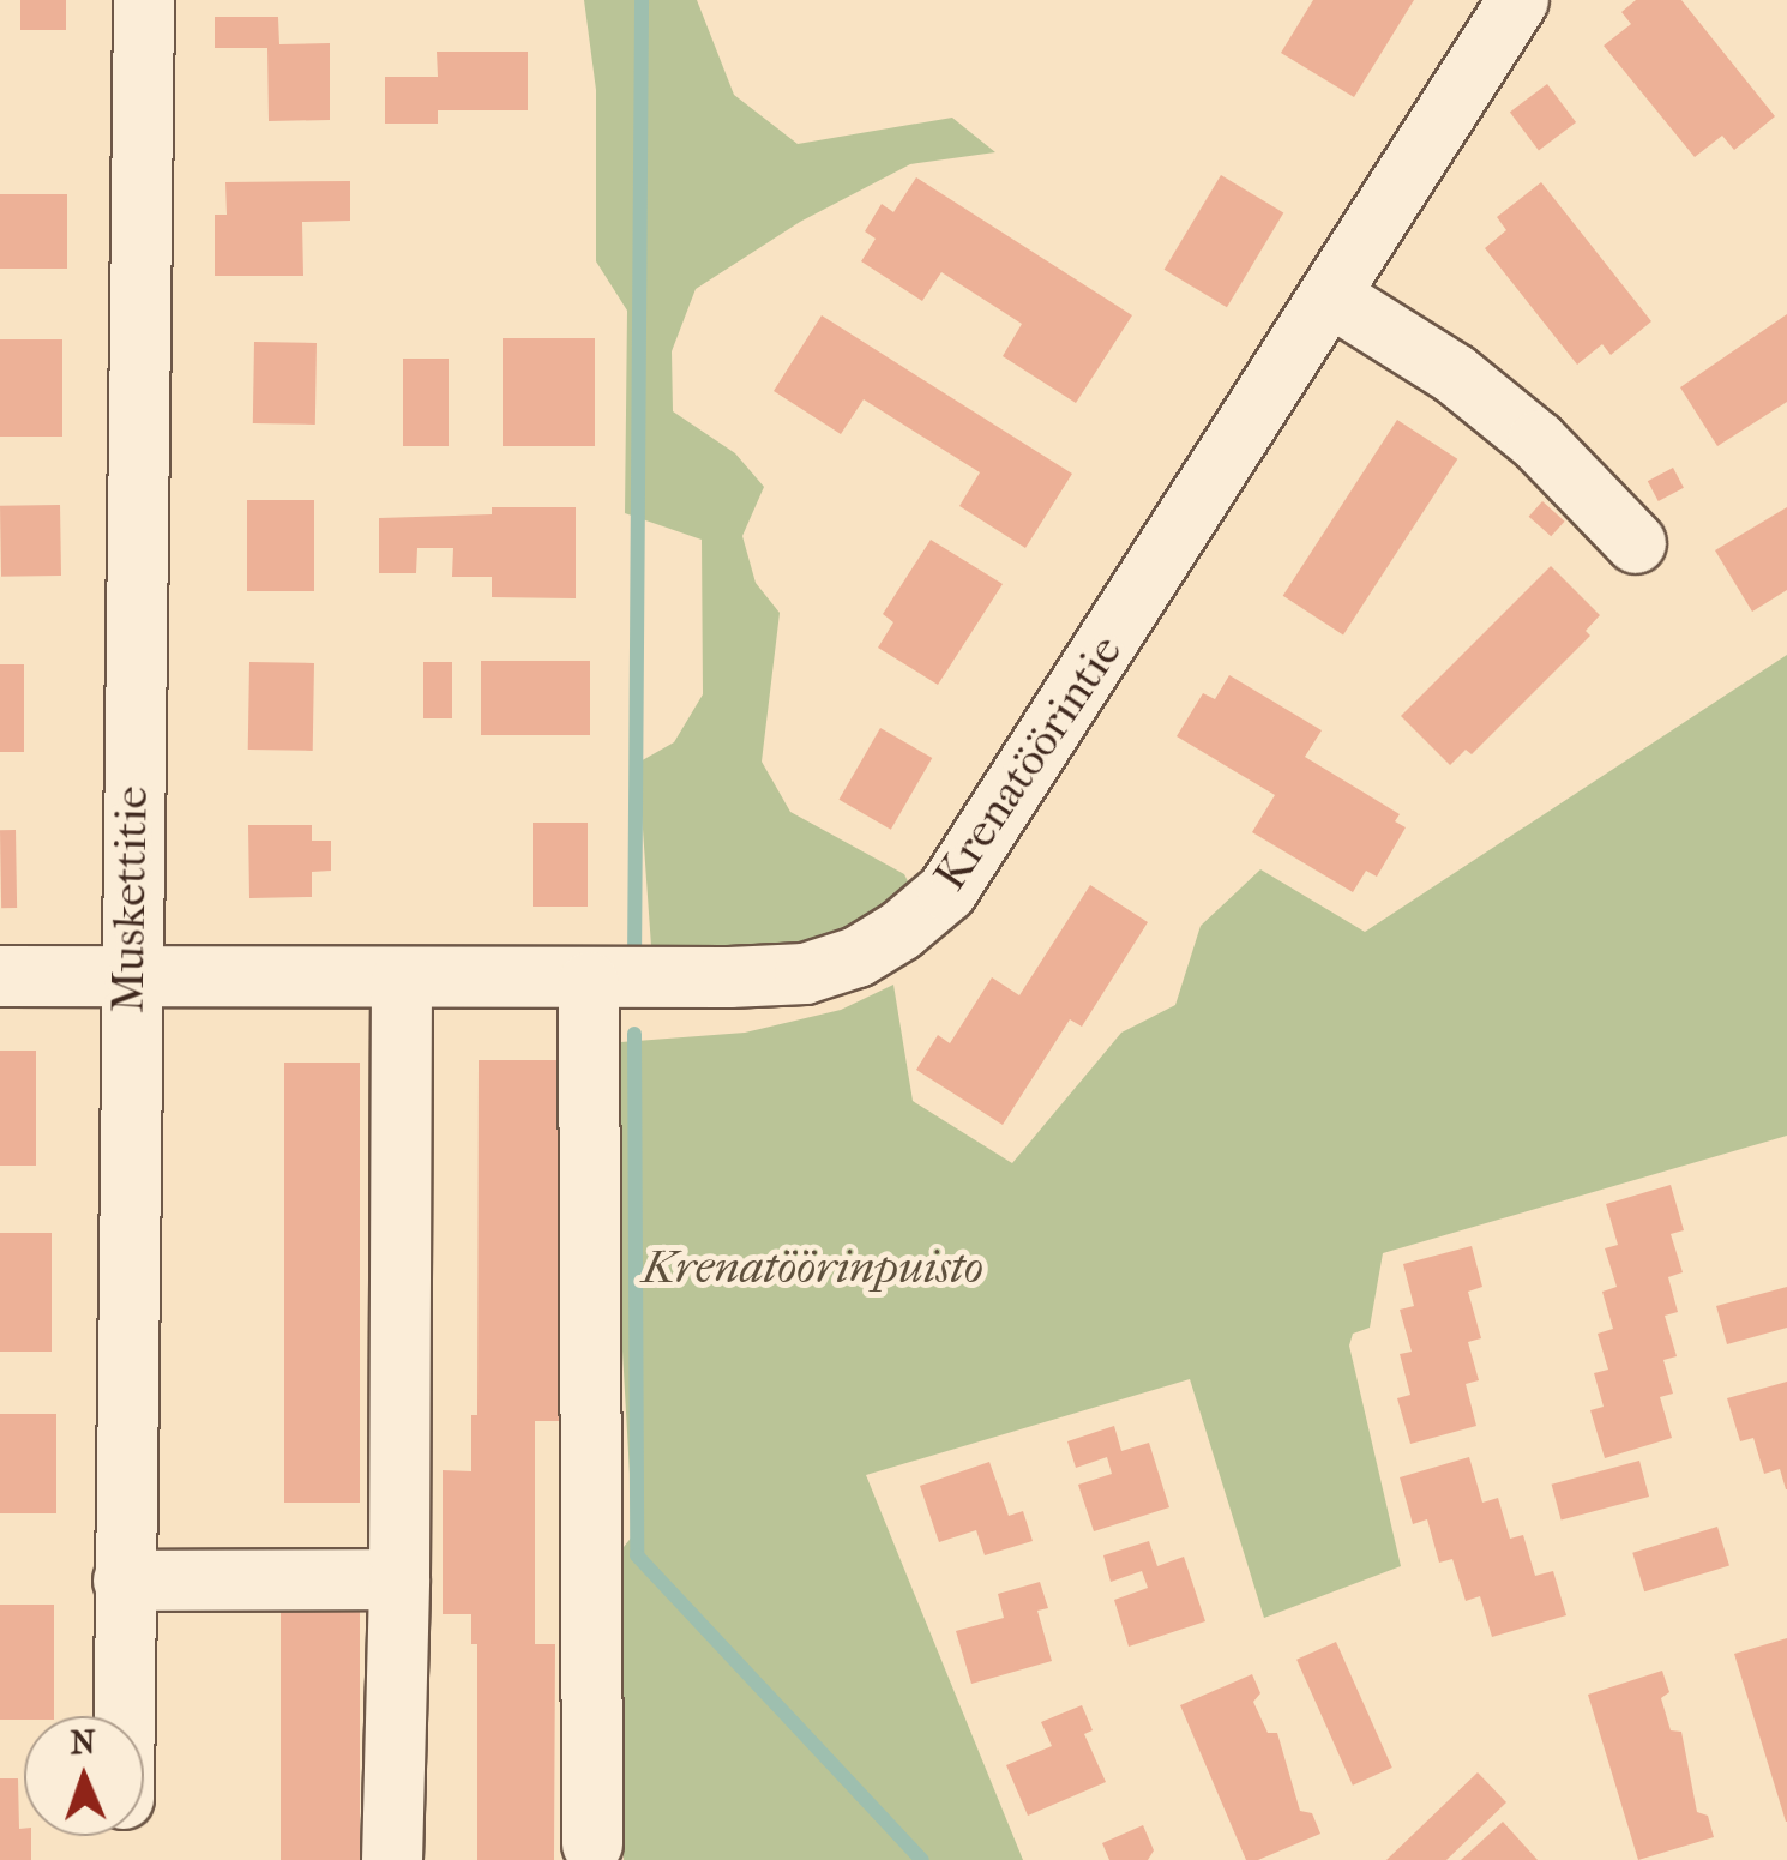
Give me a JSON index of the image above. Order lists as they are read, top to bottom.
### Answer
{
  "streets": {
    "street": ["Krenatöörintie", "Muskettitie"]
  },
  "crossings": [
    ["Krenatöörintie", "Muskettitie"]
  ],
  "parks": ["Krenatöörinpuisto"],
  "north": "top"
}
